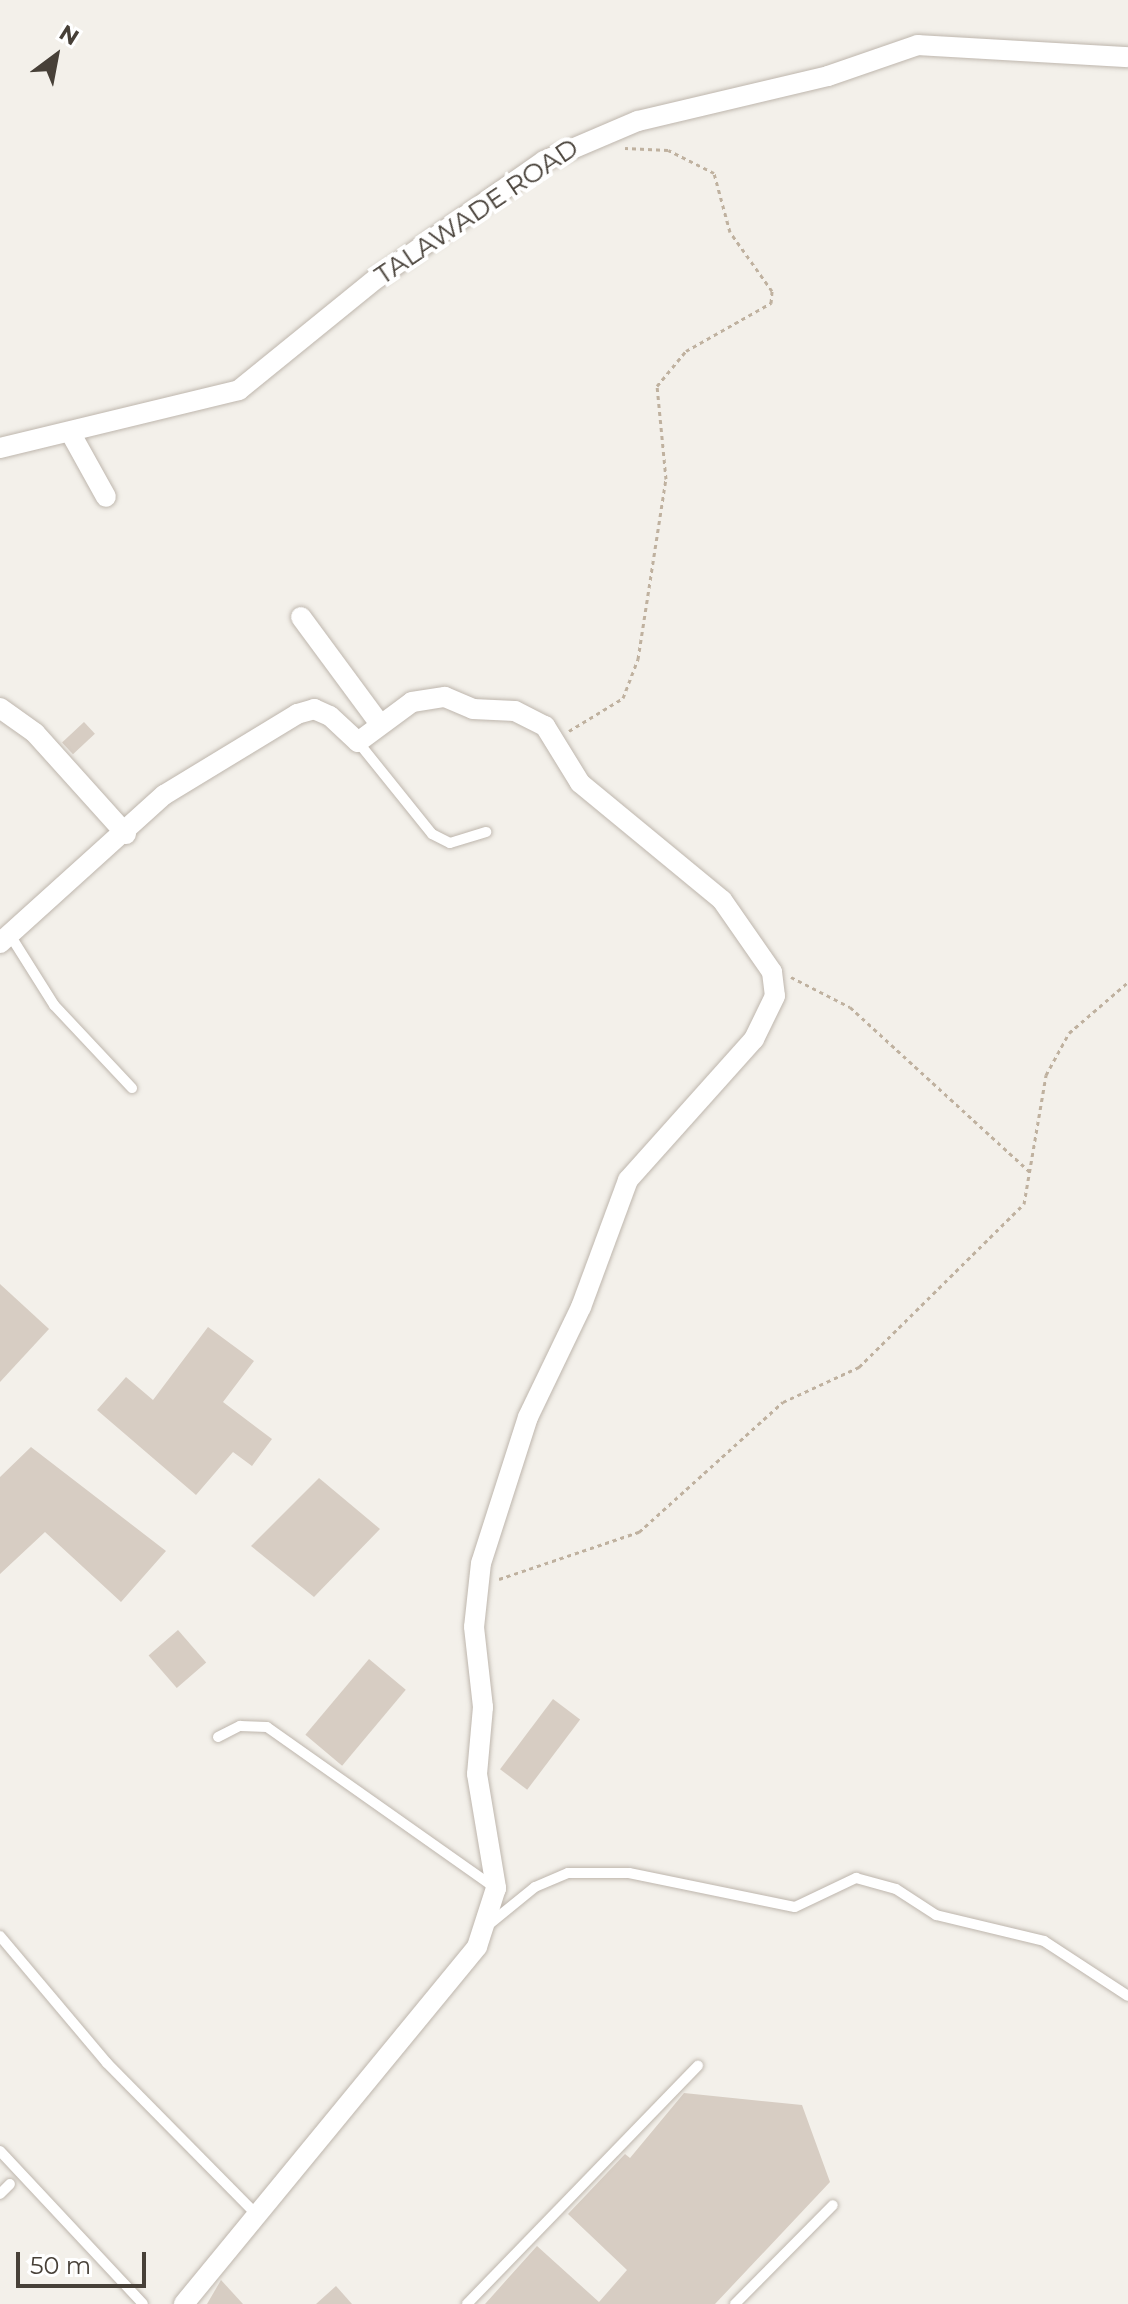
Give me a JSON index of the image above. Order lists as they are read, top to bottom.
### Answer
{
  "streets": {
    "street": ["TALAWADE ROAD"]
  },
  "scale_bar": "50 m",
  "north": "top right"
}
